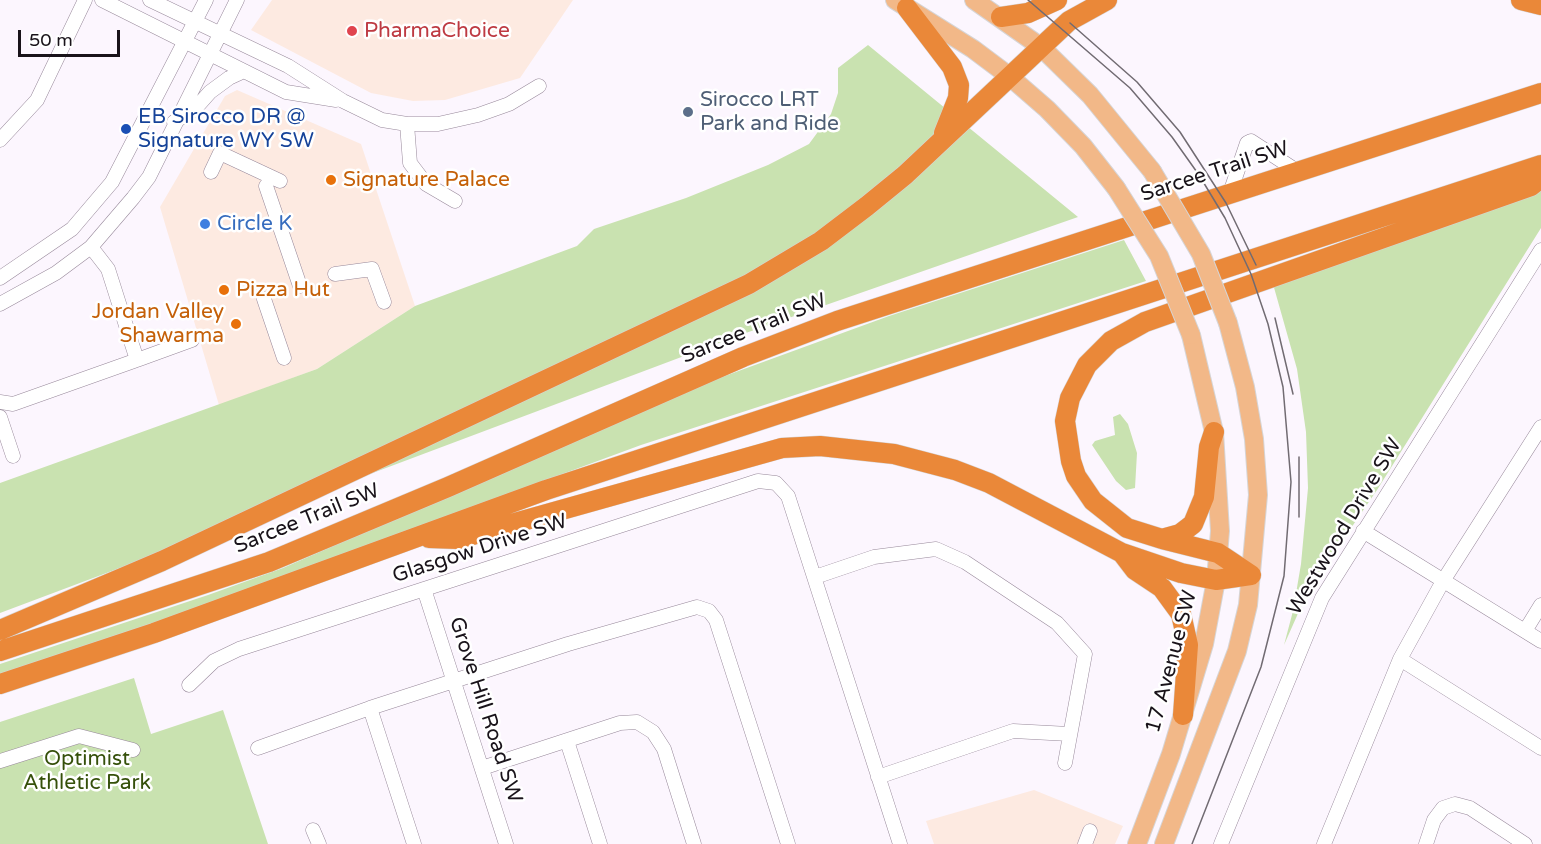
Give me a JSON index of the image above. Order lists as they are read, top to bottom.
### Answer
{
  "streets": {
    "highway": ["Sarcee Trail SW"],
    "main road": ["17 Avenue SW"],
    "street": ["Westwood Drive SW", "Glasgow Drive SW", "Grove Hill Road SW"]
  },
  "crossings": [
    ["Glasgow Drive SW", "Grove Hill Road SW"]
  ],
  "parks": ["Optimist Athletic Park"],
  "places": [
    "PharmaChoice",
    "Sirocco LRT Park and Ride",
    "EB Sirocco DR @ Signature WY SW",
    "Signature Palace",
    "Circle K",
    "Pizza Hut",
    "Jordan Valley Shawarma"
  ],
  "scale_bar": "50 m"
}
